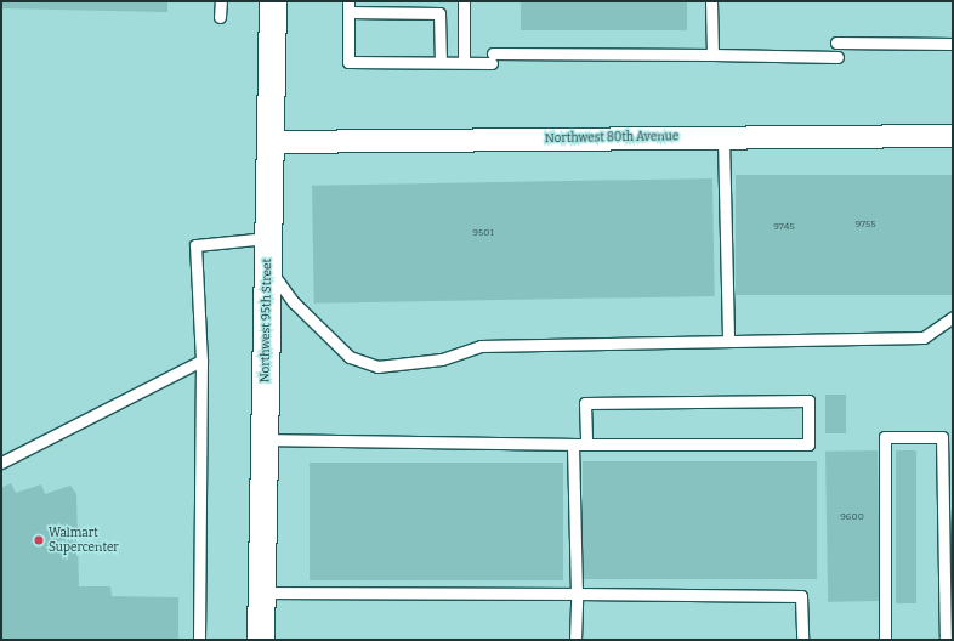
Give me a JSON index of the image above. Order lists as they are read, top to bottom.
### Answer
{
  "streets": {
    "street": ["Northwest 80th Avenue", "Northwest 95th Street"]
  },
  "crossings": [
    ["Northwest 80th Avenue", "Northwest 95th Street"]
  ],
  "places": ["Walmart Supercenter"],
  "house_numbers": [
    "9755",
    "9745",
    "9501",
    "9600"
  ]
}
